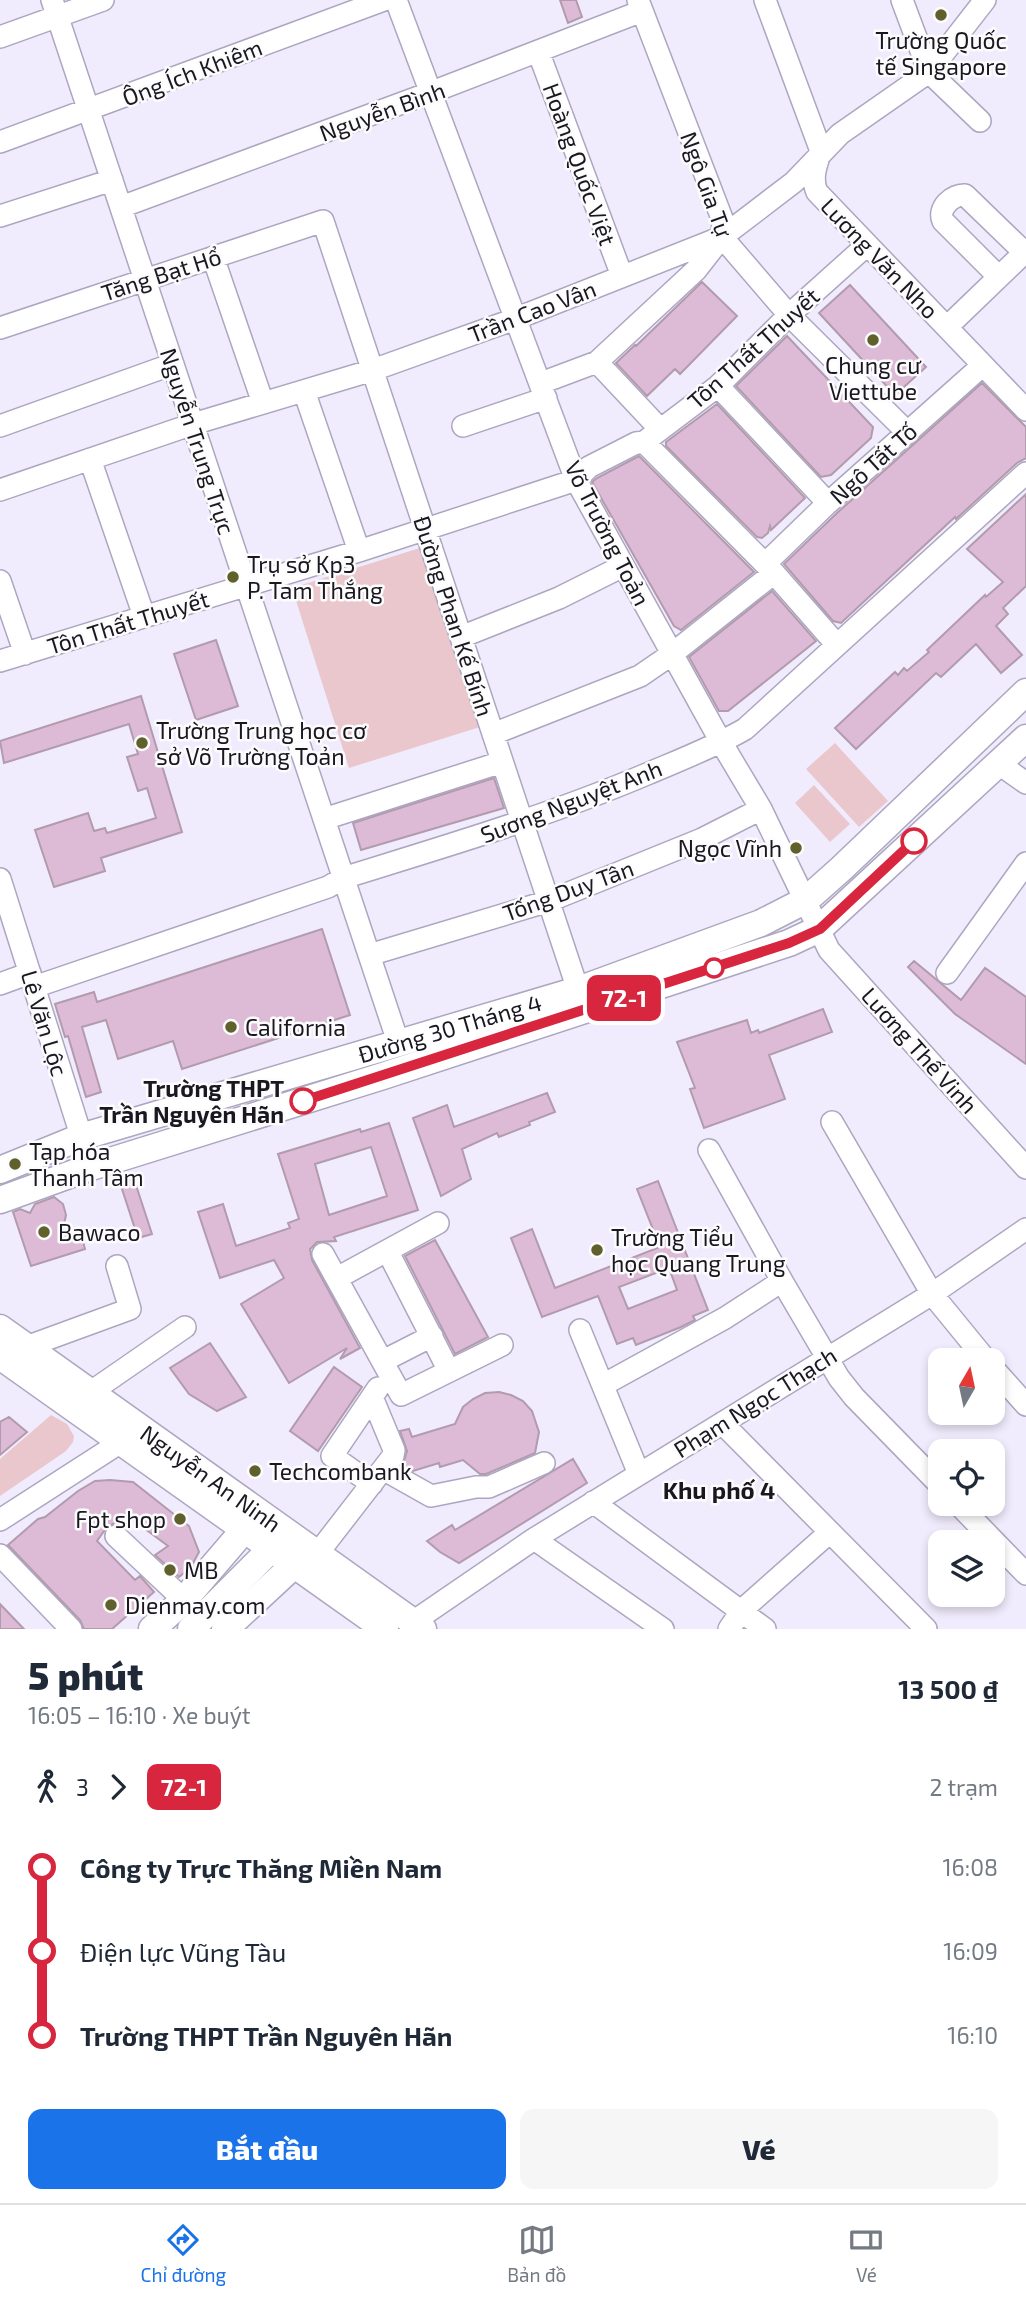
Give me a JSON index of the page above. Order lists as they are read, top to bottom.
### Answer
{
  "streets": {
    "main road": ["Đường 30 Tháng 4", "Nguyễn An Ninh"],
    "street": [
      "Ông Ích Khiêm",
      "Nguyễn Bình",
      "Hoàng Quốc Việt",
      "Ngô Gia Tự",
      "Lương Văn Nho",
      "Tăng Bạt Hổ",
      "Trần Cao Vân",
      "Tôn Thất Thuyết",
      "Nguyễn Trung Trực",
      "Ngô Tất Tố",
      "Võ Trường Toản",
      "Đường Phan Kế Bính",
      "Sương Nguyệt Anh",
      "Tống Duy Tân",
      "Lê Văn Lộc",
      "Lương Thế Vinh",
      "Phạm Ngọc Thạch"
    ]
  },
  "crossings": [
    ["Ông Ích Khiêm", "Nguyễn Trung Trực"],
    ["Nguyễn Bình", "Hoàng Quốc Việt"],
    ["Nguyễn Bình", "Ngô Gia Tự"],
    ["Nguyễn Bình", "Nguyễn Trung Trực"],
    ["Nguyễn Bình", "Võ Trường Toản"],
    ["Hoàng Quốc Việt", "Trần Cao Vân"],
    ["Ngô Gia Tự", "Trần Cao Vân"],
    ["Ngô Gia Tự", "Tôn Thất Thuyết"],
    ["Ngô Gia Tự", "Ngô Tất Tố"],
    ["Lương Văn Nho", "Trần Cao Vân"],
    ["Lương Văn Nho", "Tôn Thất Thuyết"],
    ["Lương Văn Nho", "Ngô Tất Tố"],
    ["Tăng Bạt Hổ", "Nguyễn Trung Trực"],
    ["Tăng Bạt Hổ", "Đường Phan Kế Bính"],
    ["Trần Cao Vân", "Nguyễn Trung Trực"],
    ["Trần Cao Vân", "Võ Trường Toản"],
    ["Trần Cao Vân", "Đường Phan Kế Bính"],
    ["Tôn Thất Thuyết", "Nguyễn Trung Trực"],
    ["Tôn Thất Thuyết", "Võ Trường Toản"],
    ["Tôn Thất Thuyết", "Đường Phan Kế Bính"],
    ["Nguyễn Trung Trực", "Sương Nguyệt Anh"],
    ["Nguyễn Trung Trực", "Tống Duy Tân"],
    ["Nguyễn Trung Trực", "Đường 30 Tháng 4"],
    ["Ngô Tất Tố", "Võ Trường Toản"],
    ["Ngô Tất Tố", "Đường Phan Kế Bính"],
    ["Võ Trường Toản", "Sương Nguyệt Anh"],
    ["Võ Trường Toản", "Tống Duy Tân"],
    ["Võ Trường Toản", "Đường 30 Tháng 4"],
    ["Võ Trường Toản", "Lương Thế Vinh"],
    ["Đường Phan Kế Bính", "Sương Nguyệt Anh"],
    ["Đường Phan Kế Bính", "Tống Duy Tân"],
    ["Đường Phan Kế Bính", "Đường 30 Tháng 4"],
    ["Sương Nguyệt Anh", "Lê Văn Lộc"],
    ["Lê Văn Lộc", "Đường 30 Tháng 4"],
    ["Đường 30 Tháng 4", "Lương Thế Vinh"],
    ["Phạm Ngọc Thạch", "Nguyễn An Ninh"]
  ],
  "districts": ["Khu phố 4"],
  "places": [
    "Trường Quốc tế Singapore",
    "Chung cư Viettube",
    "Trụ sở Kp3 P. Tam Thắng",
    "Trường Trung học cơ sở Võ Trường Toản",
    "Ngọc Vĩnh",
    "California",
    "Trường THPT Trần Nguyên Hãn",
    "Tạp hóa Thanh Tâm",
    "Bawaco",
    "Trường Tiểu học Quang Trung",
    "Techcombank",
    "Fpt shop",
    "MB",
    "Dienmay.com"
  ],
  "lines": ["bus line 72-1"],
  "north": "top",
  "page": {
    "on_map": "72-1",
    "heading": ["5 phút", "16:05 – 16:10 · Xe buýt", "13 500 ₫"],
    "legs": ["3", "72-1", "2 trạm"],
    "list": [
      {
        "name": "Công ty Trực Thăng Miền Nam",
        "value": "16:08"
      },
      {
        "name": "Điện lực Vũng Tàu",
        "value": "16:09"
      },
      {
        "name": "Trường THPT Trần Nguyên Hãn",
        "value": "16:10"
      }
    ],
    "buttons": ["Bắt đầu", "Vé"],
    "tabs": ["Chỉ đường", "Bản đồ", "Vé"]
  }
}
